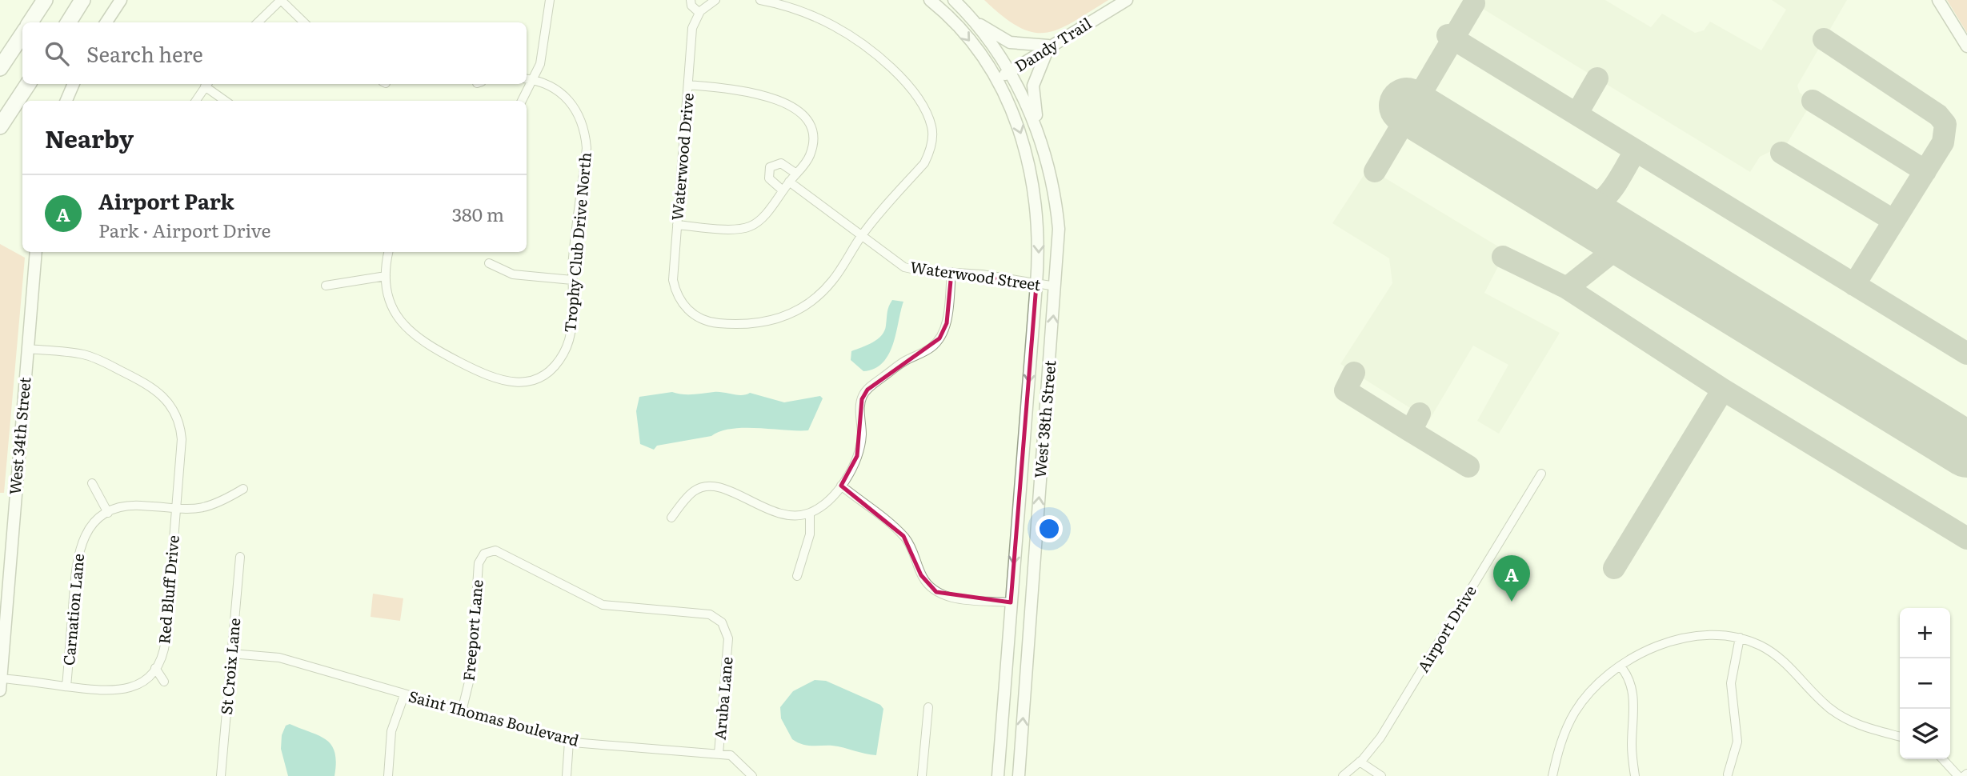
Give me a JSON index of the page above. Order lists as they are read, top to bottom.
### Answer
{
  "streets": {
    "main road": ["Dandy Trail", "West 38th Street", "West 34th Street"],
    "street": [
      "Waterwood Drive",
      "Trophy Club Drive North",
      "Waterwood Street",
      "Red Bluff Drive",
      "Carnation Lane",
      "Airport Drive",
      "Freeport Lane",
      "St Croix Lane",
      "Aruba Lane",
      "Saint Thomas Boulevard"
    ]
  },
  "crossings": [
    ["Dandy Trail", "West 38th Street"],
    ["Waterwood Drive", "Waterwood Street"],
    ["Waterwood Street", "West 38th Street"],
    ["West 34th Street", "Red Bluff Drive"],
    ["Red Bluff Drive", "Carnation Lane"],
    ["Freeport Lane", "Aruba Lane"],
    ["Freeport Lane", "Saint Thomas Boulevard"],
    ["St Croix Lane", "Saint Thomas Boulevard"],
    ["Aruba Lane", "Saint Thomas Boulevard"]
  ],
  "page": {
    "search": "Search here",
    "heading": "Nearby",
    "list": [
      {
        "mark": "A",
        "name": "Airport Park",
        "note": "Park · Airport Drive",
        "value": "380 m"
      }
    ],
    "pins": "A",
    "map_buttons": ["+", "−"]
  }
}
